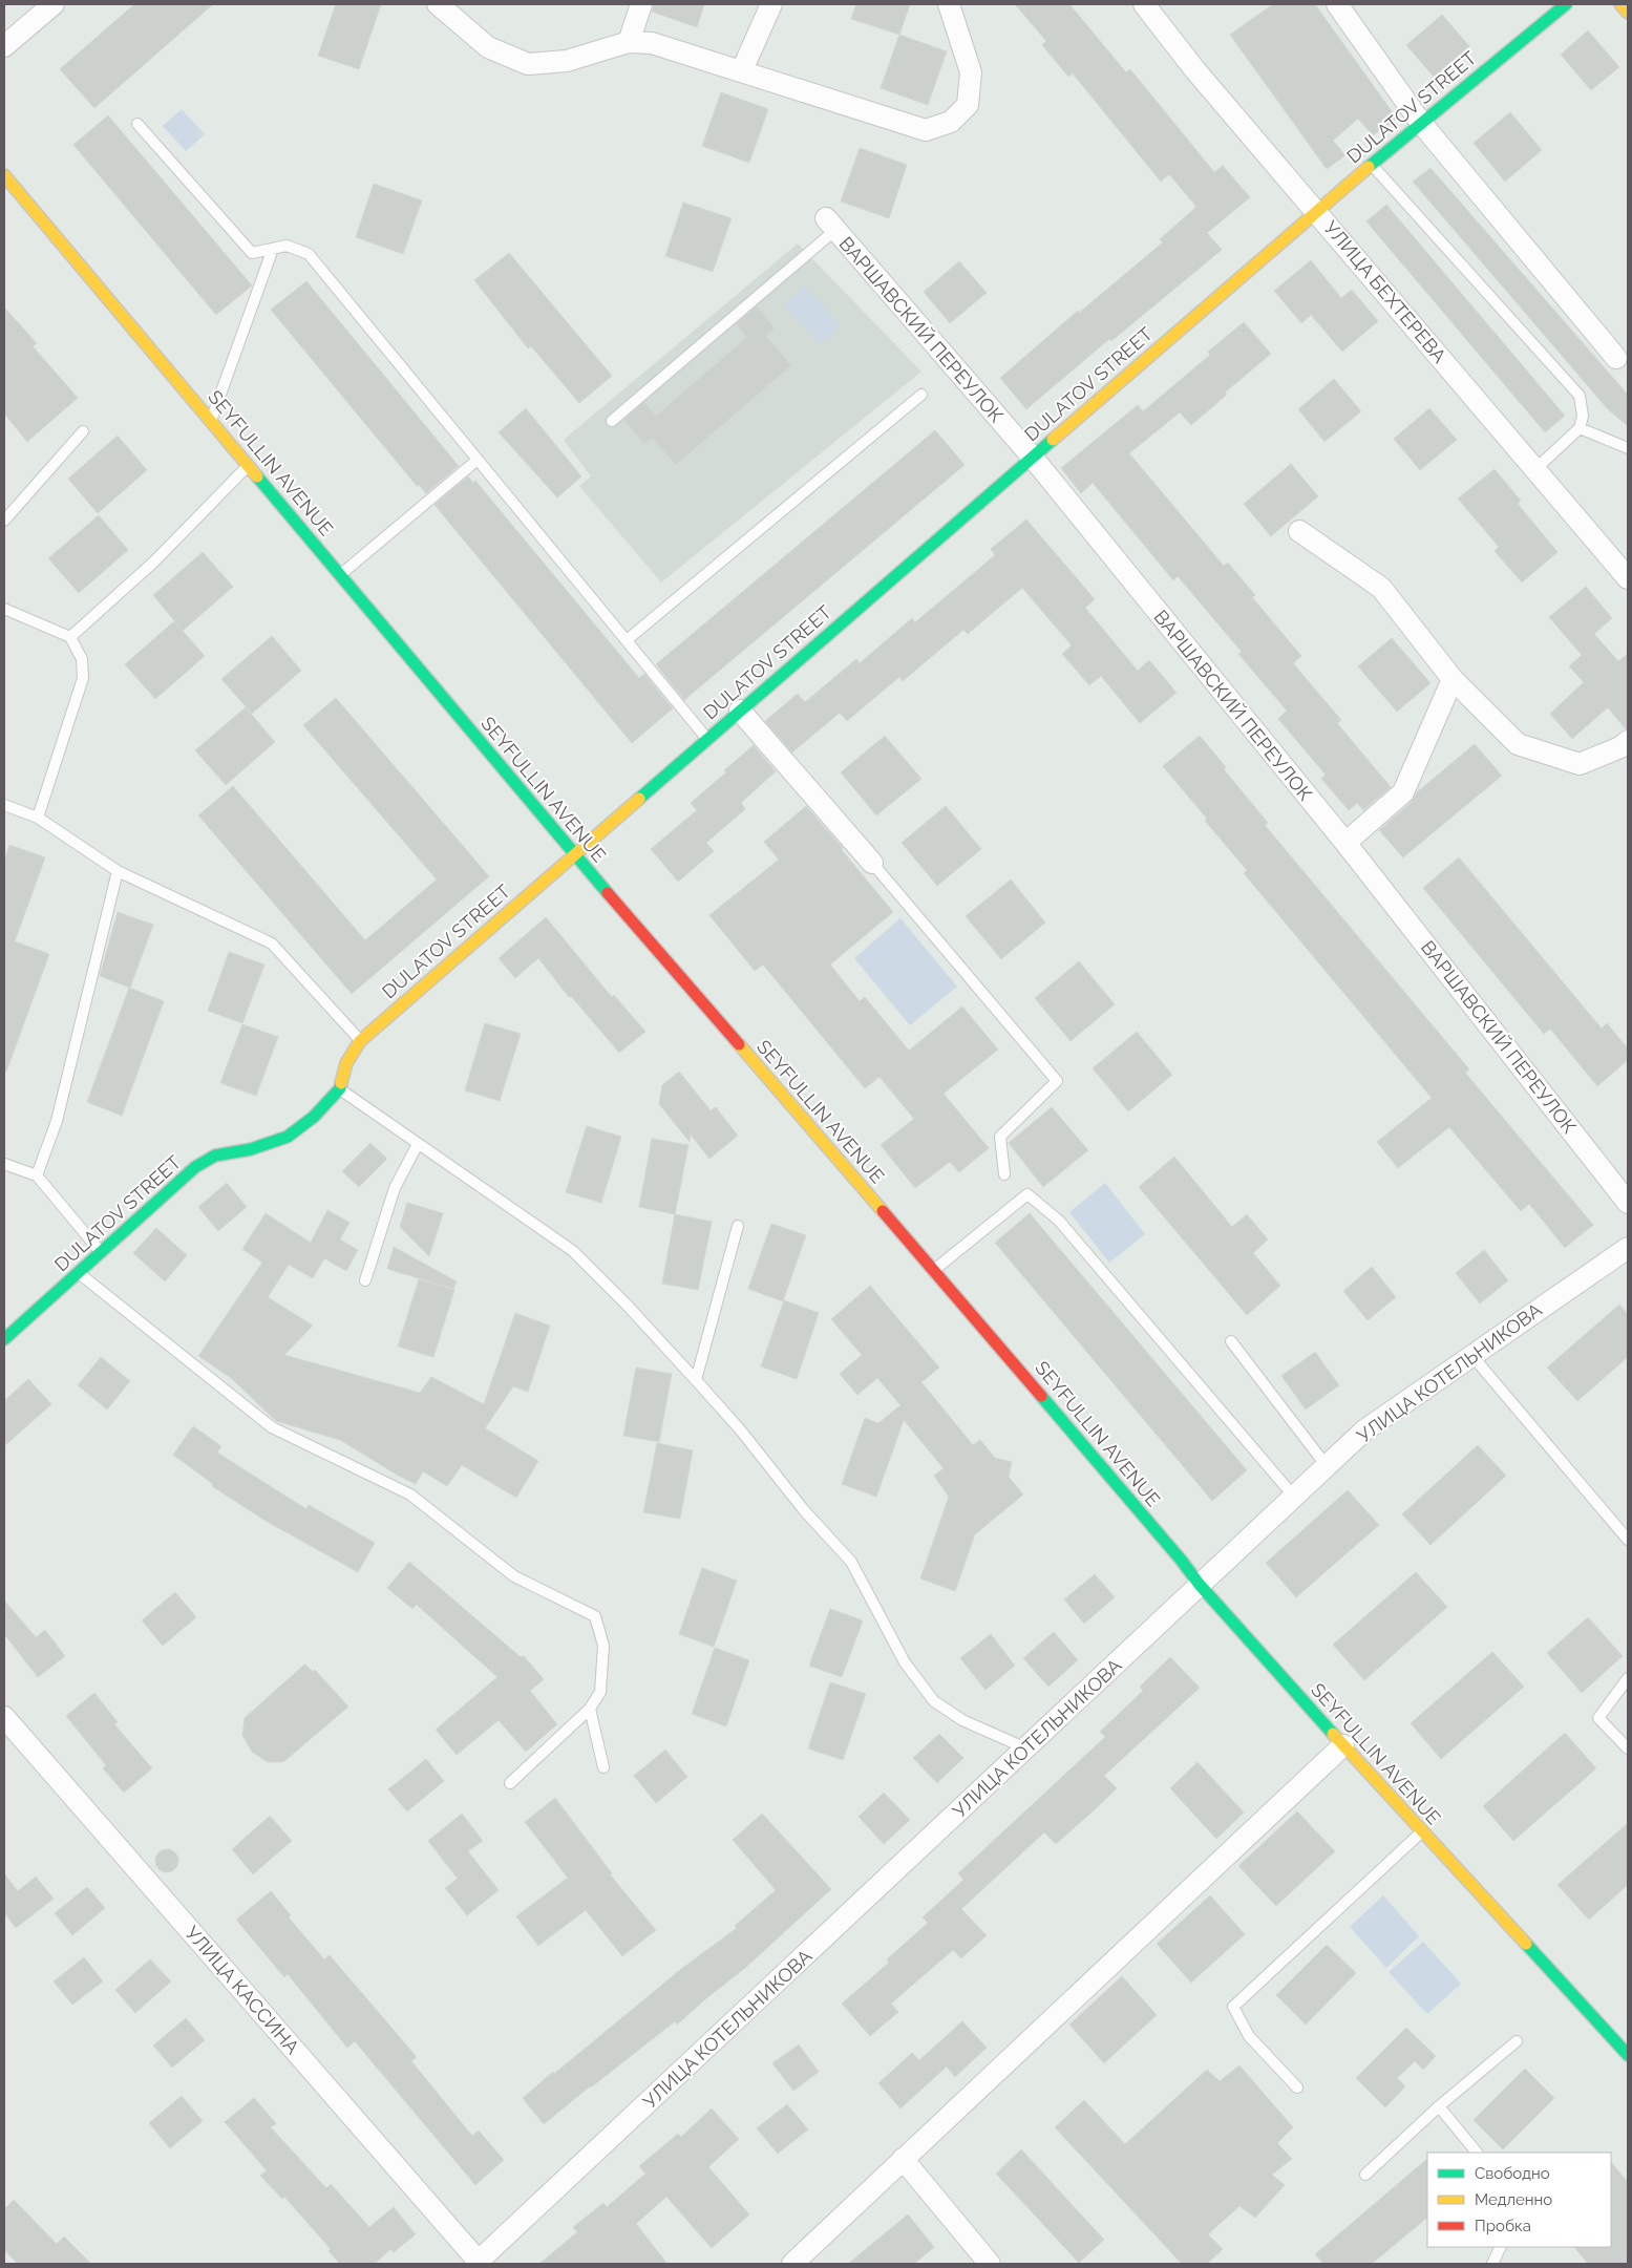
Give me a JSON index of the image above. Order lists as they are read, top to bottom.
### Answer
{
  "streets": {
    "main road": ["DULATOV STREET", "SEYFULLIN AVENUE"],
    "street": [
      "УЛИЦА БЕХТЕРЕВА",
      "ВАРШАВСКИЙ ПЕРЕУЛОК",
      "УЛИЦА КОТЕЛЬНИКОВА",
      "УЛИЦА КАССИНА"
    ]
  },
  "crossings": [
    ["DULATOV STREET", "УЛИЦА БЕХТЕРЕВА"],
    ["DULATOV STREET", "ВАРШАВСКИЙ ПЕРЕУЛОК"],
    ["DULATOV STREET", "SEYFULLIN AVENUE"],
    ["SEYFULLIN AVENUE", "УЛИЦА КОТЕЛЬНИКОВА"],
    ["УЛИЦА КОТЕЛЬНИКОВА", "УЛИЦА КАССИНА"]
  ],
  "legend": ["Свободно", "Медленно", "Пробка"]
}
